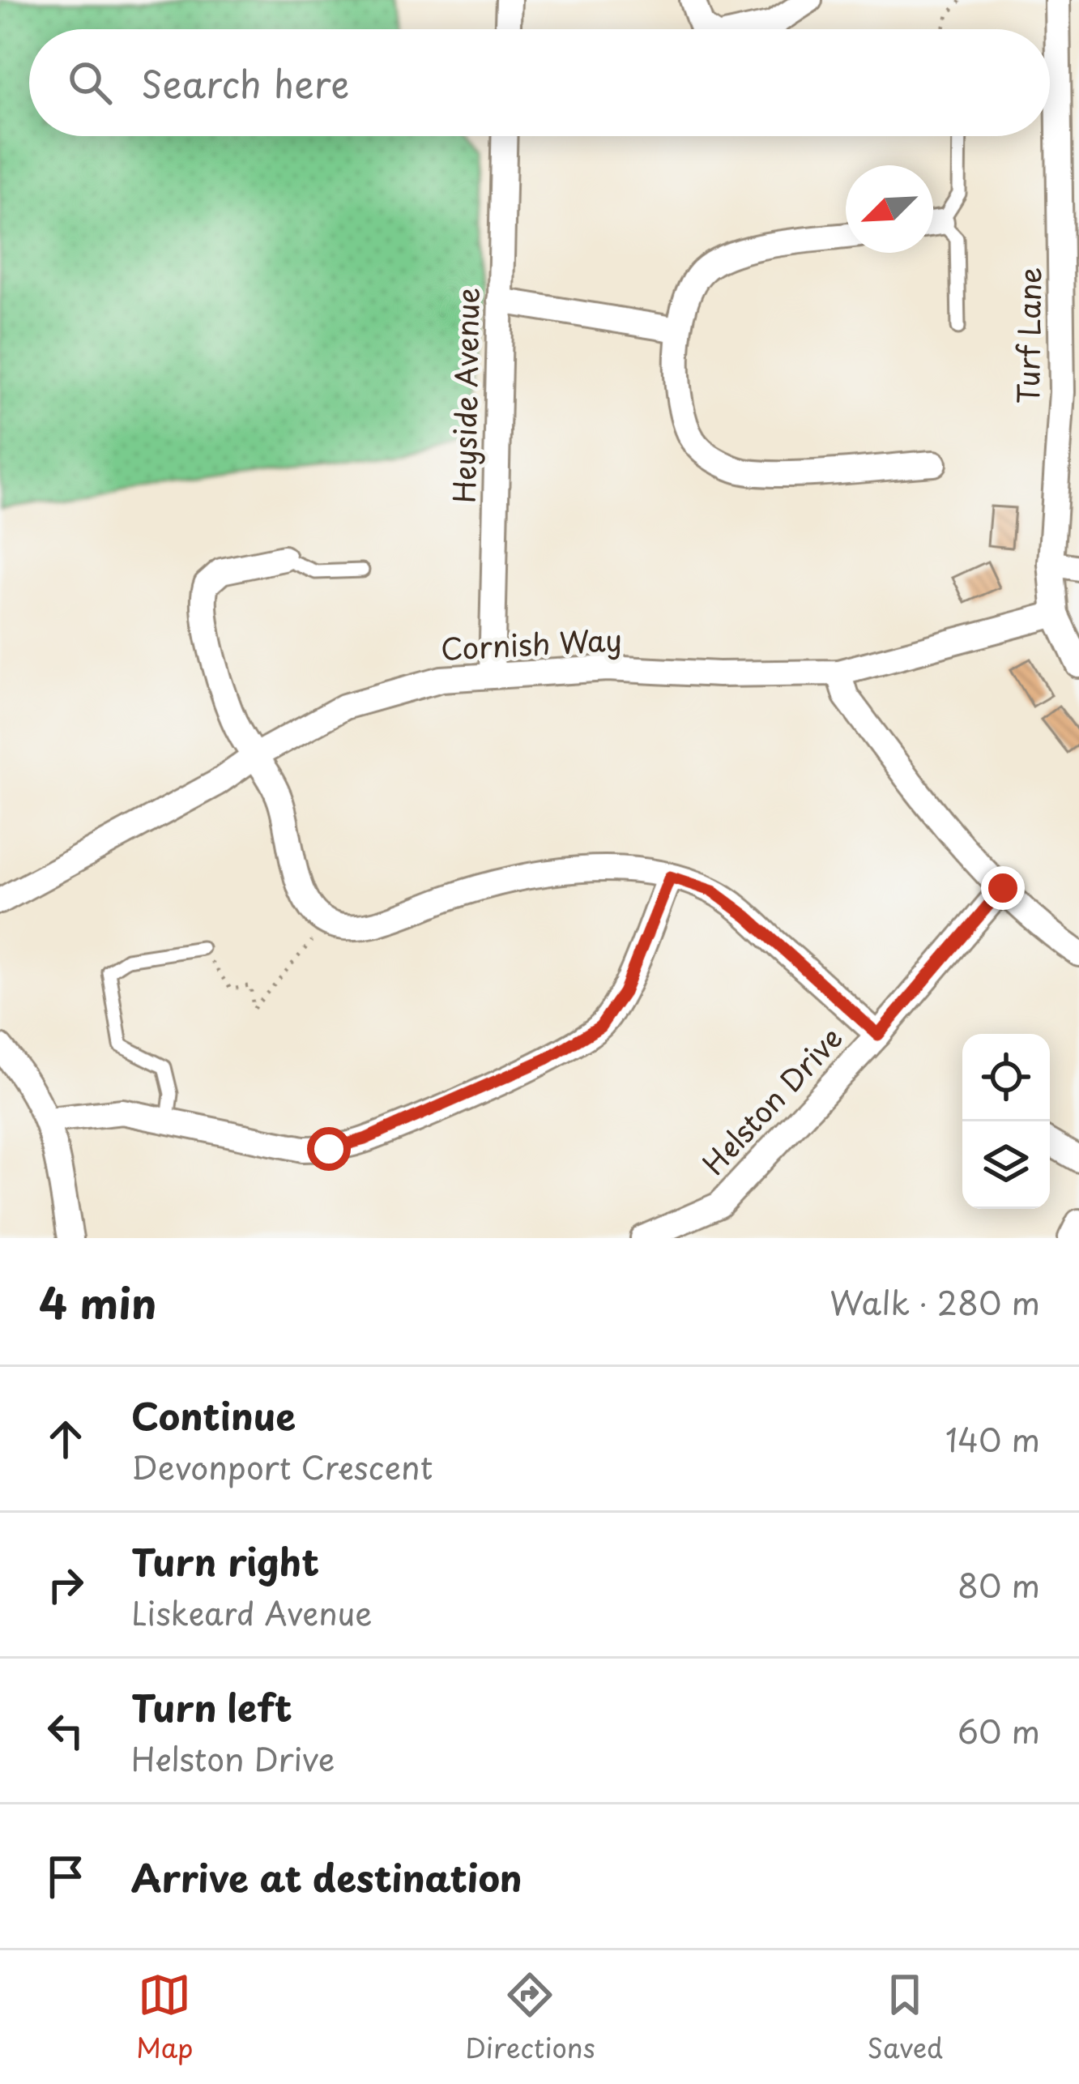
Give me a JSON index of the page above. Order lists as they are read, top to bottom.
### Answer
{
  "streets": {
    "street": [
      "Turf Lane",
      "Heyside Avenue",
      "Cornish Way",
      "Helston Drive"
    ]
  },
  "crossings": [
    ["Turf Lane", "Cornish Way"],
    ["Heyside Avenue", "Cornish Way"]
  ],
  "north": "bottom left",
  "page": {
    "search": "Search here",
    "heading": ["4 min", "Walk · 280 m"],
    "list": [
      ["Continue", "Devonport Crescent", "140 m"],
      ["Turn right", "Liskeard Avenue", "80 m"],
      ["Turn left", "Helston Drive", "60 m"],
      "Arrive at destination"
    ],
    "nav": ["Map", "Directions", "Saved"]
  }
}
